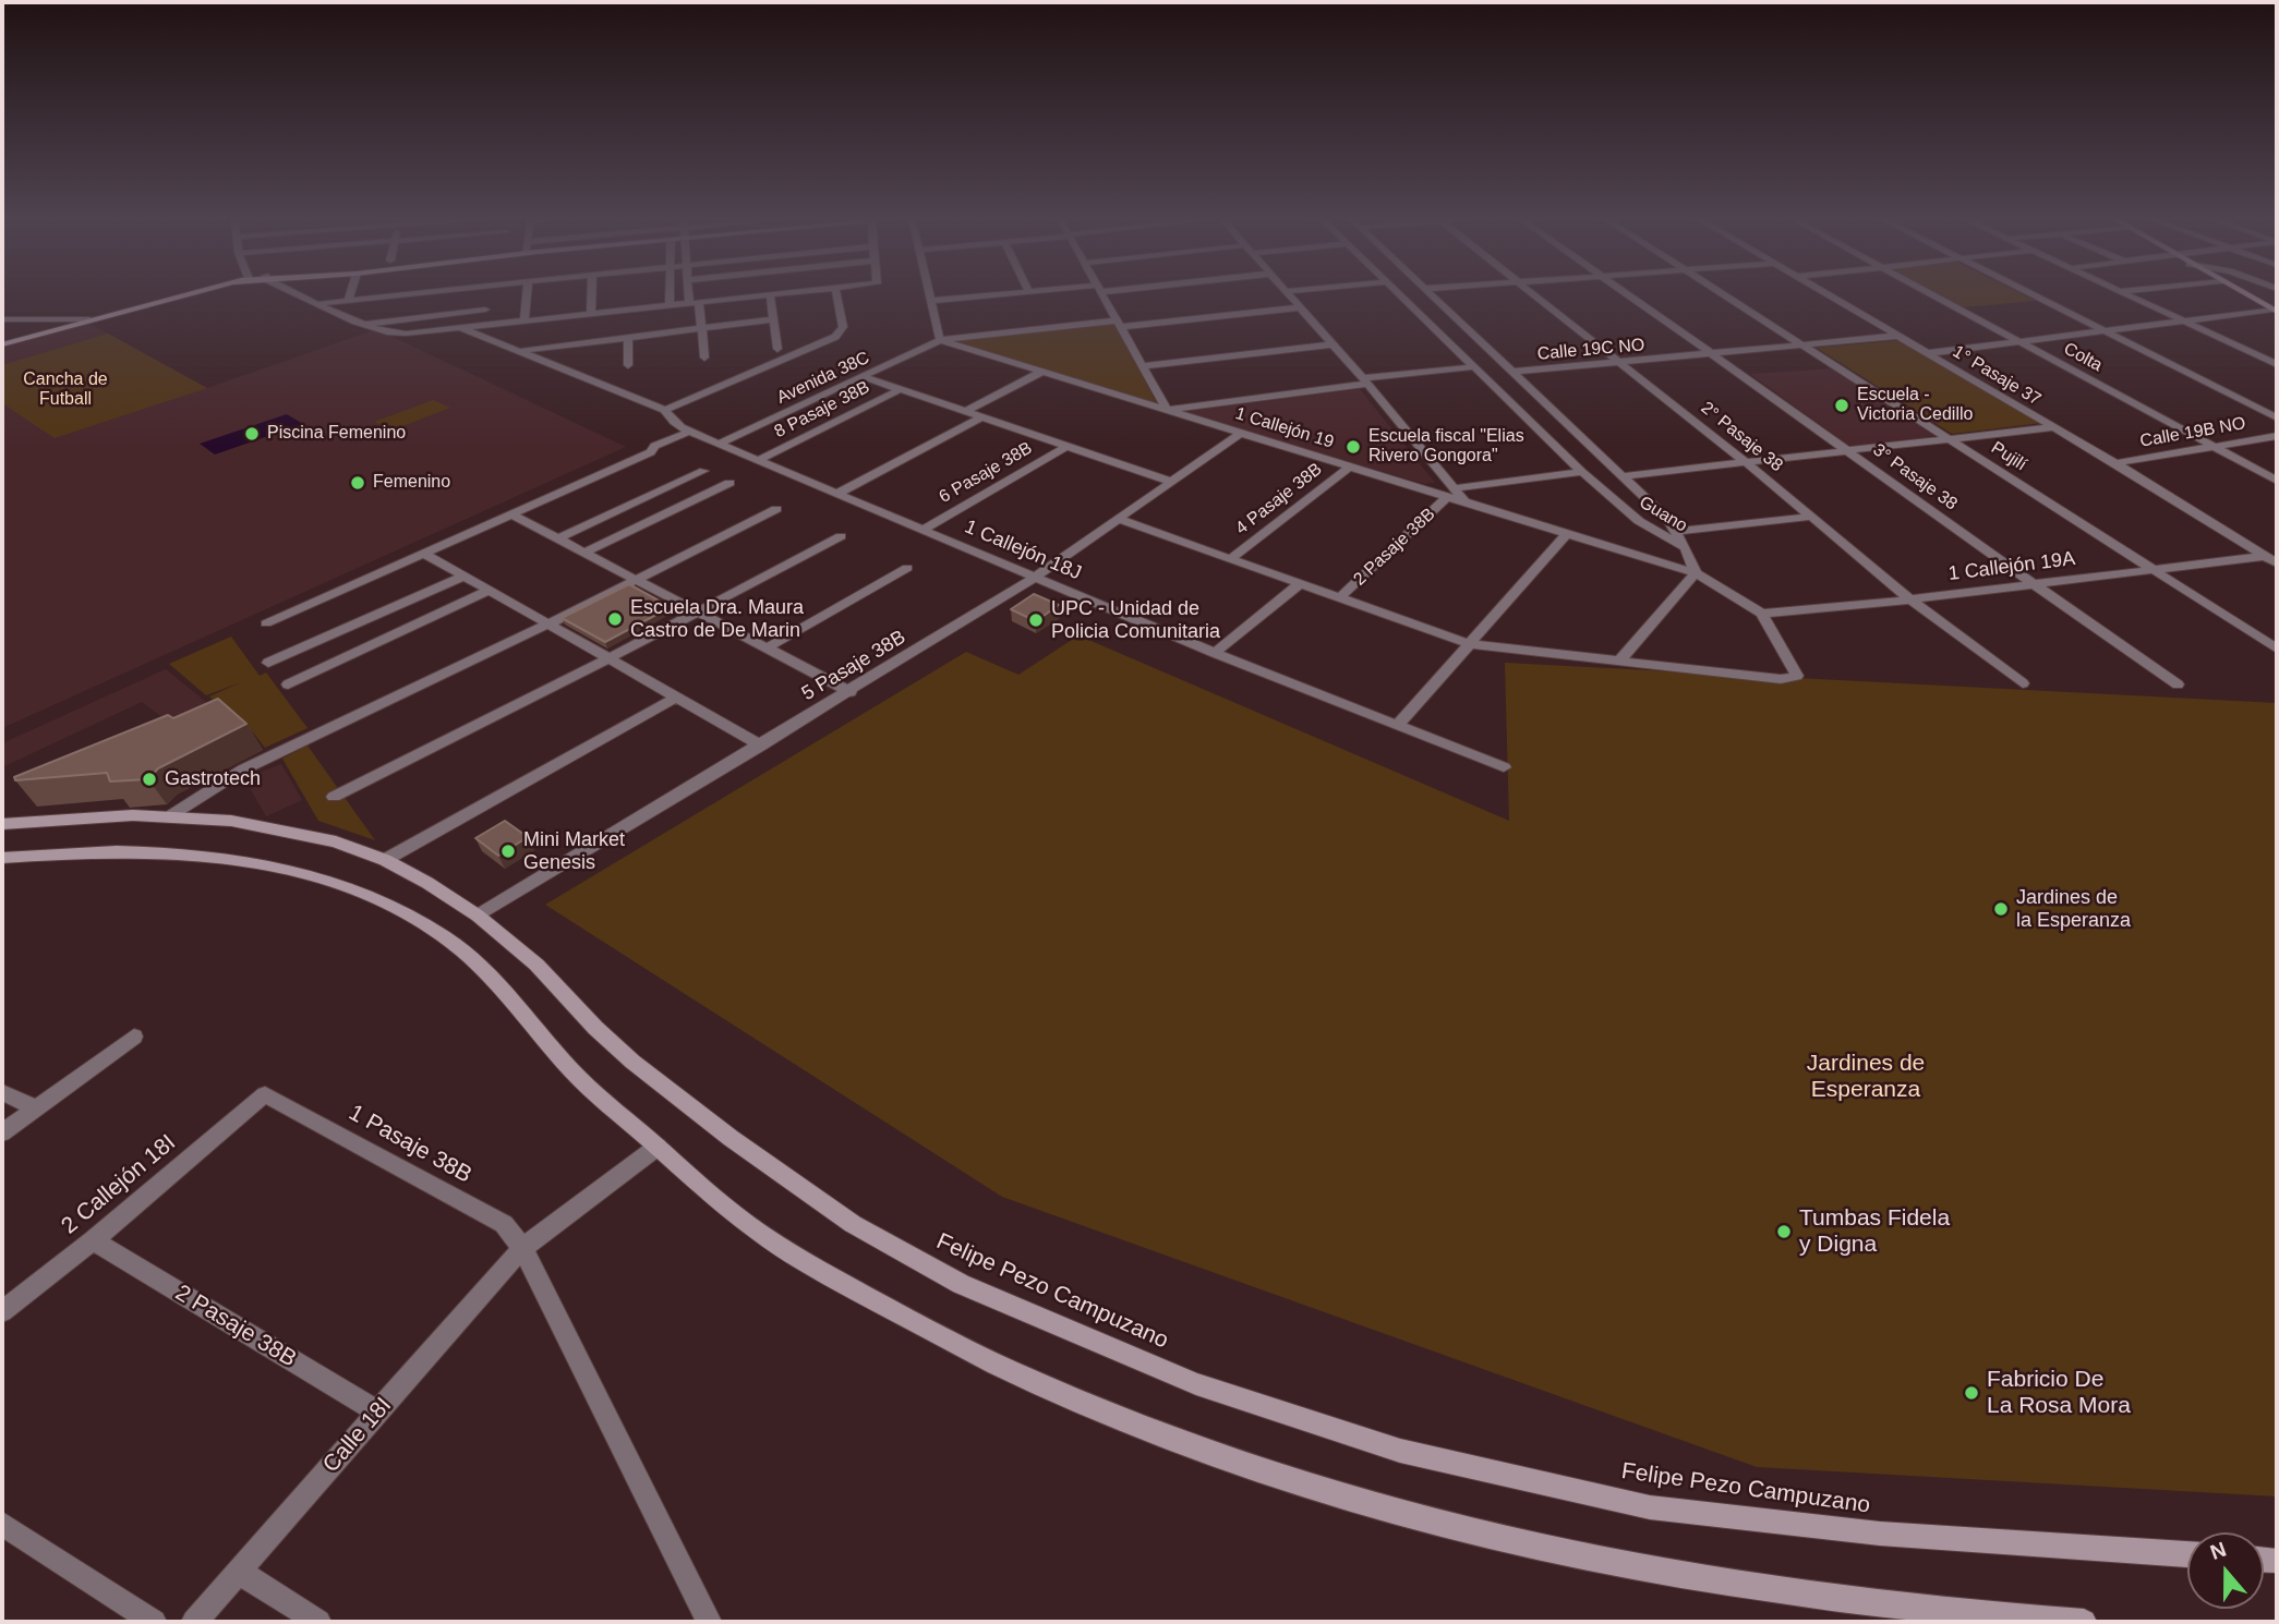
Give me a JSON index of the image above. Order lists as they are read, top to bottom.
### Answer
{
  "streets": {
    "main road": ["Felipe Pezo Campuzano"],
    "street": [
      "Calle 19C NO",
      "Colta",
      "1° Pasaje 37",
      "Avenida 38C",
      "8 Pasaje 38B",
      "1 Callejón 19",
      "Calle 19B NO",
      "2° Pasaje 38",
      "Pujilí",
      "6 Pasaje 38B",
      "3° Pasaje 38",
      "4 Pasaje 38B",
      "Guano",
      "2 Pasaje 38B",
      "1 Callejón 18J",
      "1 Callejón 19A",
      "5 Pasaje 38B",
      "1 Pasaje 38B",
      "2 Callejón 18I",
      "Calle 18I"
    ]
  },
  "crossings": [
    ["Calle 19C NO", "1° Pasaje 37"],
    ["Calle 19C NO", "2° Pasaje 38"],
    ["Calle 19C NO", "Pujilí"],
    ["Calle 19C NO", "3° Pasaje 38"],
    ["Calle 19C NO", "Guano"],
    ["Colta", "Calle 19B NO"],
    ["1° Pasaje 37", "Calle 19B NO"],
    ["1° Pasaje 37", "1 Callejón 19A"],
    ["Avenida 38C", "1 Callejón 19"],
    ["Avenida 38C", "1 Callejón 18J"],
    ["8 Pasaje 38B", "1 Callejón 18J"],
    ["1 Callejón 19", "4 Pasaje 38B"],
    ["1 Callejón 19", "2 Pasaje 38B"],
    ["1 Callejón 19", "1 Callejón 19A"],
    ["1 Callejón 19", "5 Pasaje 38B"],
    ["2° Pasaje 38", "1 Callejón 19A"],
    ["Pujilí", "1 Callejón 19A"],
    ["6 Pasaje 38B", "1 Callejón 18J"],
    ["3° Pasaje 38", "1 Callejón 19A"],
    ["2 Pasaje 38B", "2 Callejón 18I"],
    ["2 Pasaje 38B", "Calle 18I"],
    ["1 Callejón 18J", "5 Pasaje 38B"],
    ["5 Pasaje 38B", "Felipe Pezo Campuzano"],
    ["1 Pasaje 38B", "2 Callejón 18I"],
    ["1 Pasaje 38B", "Calle 18I"]
  ],
  "parks": ["Cancha de Futball", "Jardines de Esperanza"],
  "places": [
    "Escuela - Victoria Cedillo",
    "Piscina Femenino",
    "Escuela fiscal \"Elias Rivero Gongora\"",
    "Femenino",
    "Escuela Dra. Maura Castro de De Marin",
    "UPC - Unidad de Policia Comunitaria",
    "Gastrotech",
    "Mini Market Genesis",
    "Jardines de la Esperanza",
    "Tumbas Fidela y Digna",
    "Fabricio De La Rosa Mora"
  ],
  "north": "top"
}
